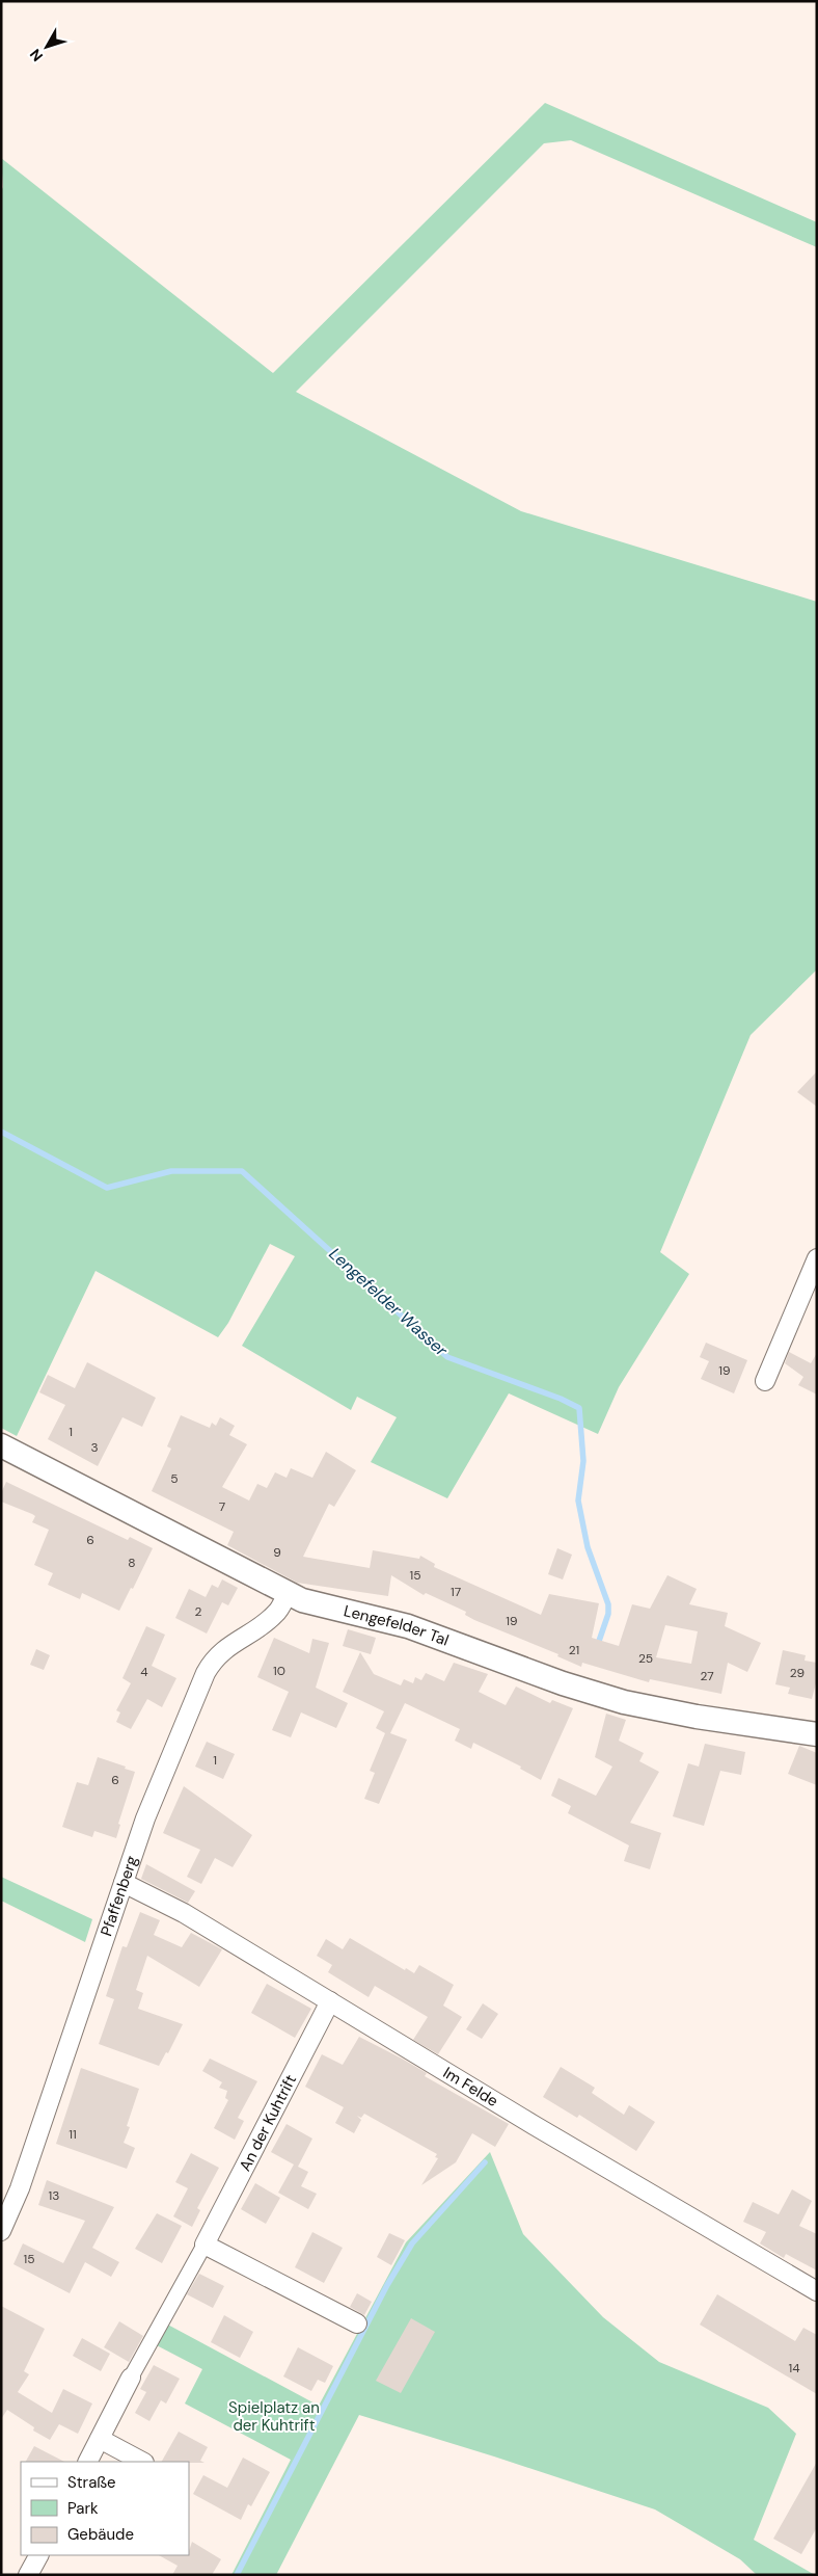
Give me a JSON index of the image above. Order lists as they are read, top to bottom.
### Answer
{
  "streets": {
    "street": [
      "Lengefelder Tal",
      "Pfaffenberg",
      "Im Felde",
      "An der Kuhtrift"
    ]
  },
  "crossings": [
    ["Lengefelder Tal", "Pfaffenberg"],
    ["Pfaffenberg", "Im Felde"],
    ["Im Felde", "An der Kuhtrift"]
  ],
  "water": ["Lengefelder Wasser"],
  "parks": ["Spielplatz an der Kuhtrift"],
  "house_numbers": [
    "19",
    "1",
    "3",
    "5",
    "7",
    "6",
    "9",
    "8",
    "15",
    "17",
    "2",
    "19",
    "21",
    "25",
    "10",
    "4",
    "29",
    "27",
    "1",
    "6",
    "11",
    "13",
    "15",
    "14"
  ],
  "legend": ["Straße", "Park", "Gebäude"],
  "north": "bottom left"
}
